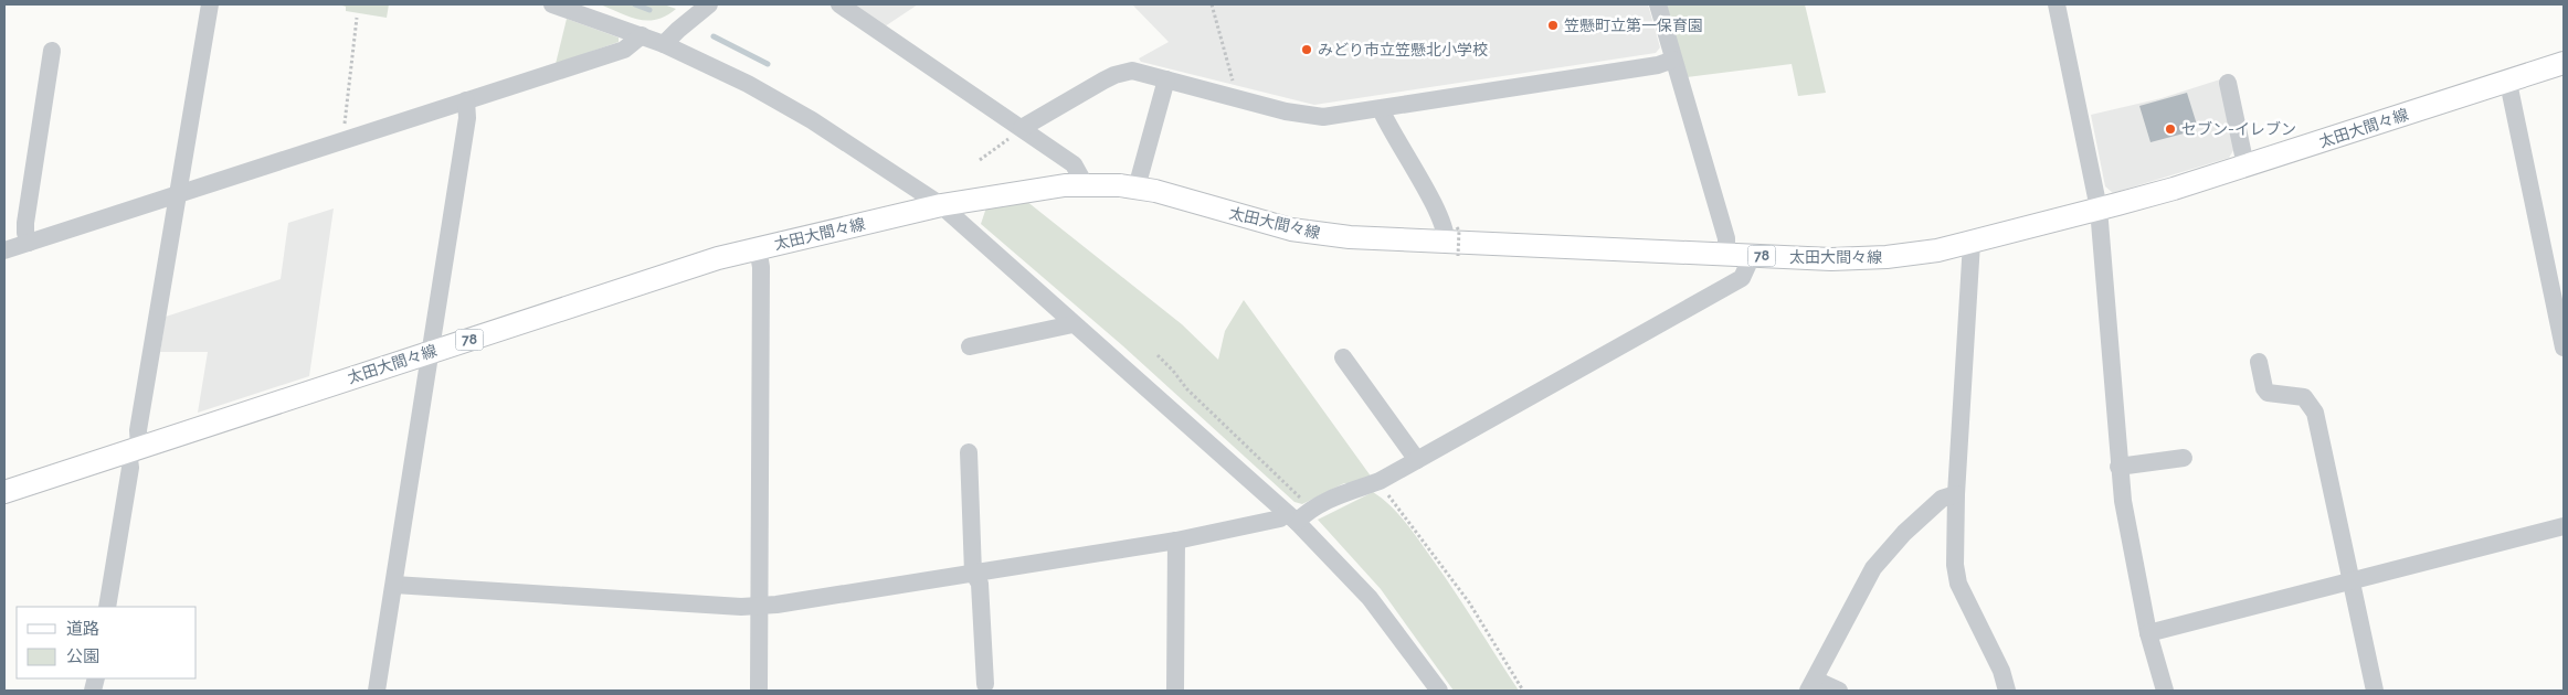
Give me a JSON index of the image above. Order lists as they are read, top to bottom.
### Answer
{
  "streets": {
    "main road": ["太田大間々線", "78"]
  },
  "places": ["笠懸町立第一保育園", "みどり市立笠懸北小学校", "セブン-イレブン"],
  "legend": ["道路", "公園"]
}
